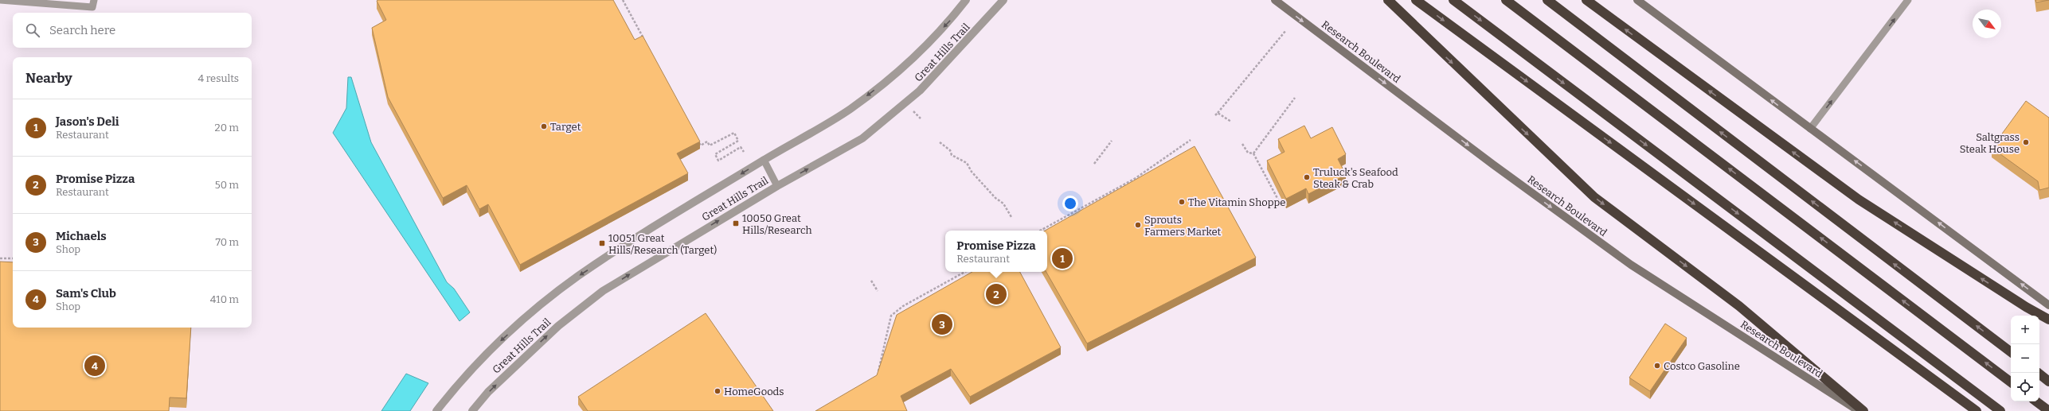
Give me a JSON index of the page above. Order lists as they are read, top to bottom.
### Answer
{
  "streets": {
    "main road": ["Research Boulevard"],
    "street": ["Great Hills Trail"]
  },
  "one_way": ["Research Boulevard"],
  "places": {
    "other": [
      "Target",
      "Saltgrass Steak House",
      "Truluck's Seafood Steak & Crab",
      "The Vitamin Shoppe",
      "Sprouts Farmers Market",
      "Costco Gasoline",
      "HomeGoods"
    ],
    "transit": ["10050 Great Hills/Research", "10051 Great Hills/Research (Target)"]
  },
  "north": "bottom right",
  "page": {
    "search": "Search here",
    "heading": ["Nearby", "4 results"],
    "list": [
      {
        "mark": "1",
        "name": "Jason's Deli",
        "note": "Restaurant",
        "value": "20 m"
      },
      {
        "mark": "2",
        "name": "Promise Pizza",
        "note": "Restaurant",
        "value": "50 m"
      },
      {
        "mark": "3",
        "name": "Michaels",
        "note": "Shop",
        "value": "70 m"
      },
      {
        "mark": "4",
        "name": "Sam's Club",
        "note": "Shop",
        "value": "410 m"
      }
    ],
    "popup": ["Promise Pizza", "Restaurant"],
    "pins": [
      "1",
      "2",
      "3",
      "4"
    ],
    "map_buttons": ["+", "−"]
  }
}
